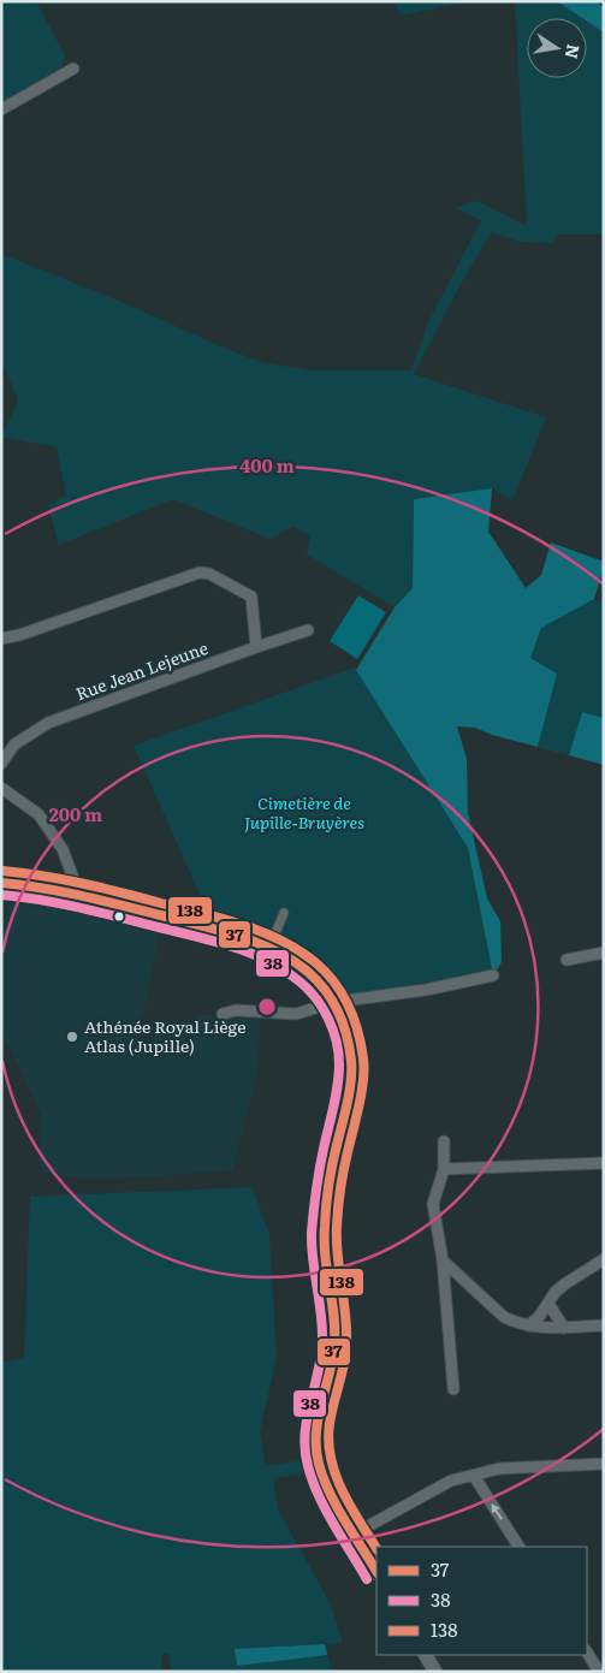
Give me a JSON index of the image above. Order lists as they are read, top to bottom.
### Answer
{
  "streets": {
    "street": ["Rue Jean Lejeune"]
  },
  "parks": ["Cimetière de Jupille-Bruyères"],
  "places": ["Athénée Royal Liège Atlas (Jupille)"],
  "lines": ["transit line 138", "transit line 37", "transit line 38"],
  "legend": ["37", "38", "138"],
  "north": "right",
  "rings": ["400 m", "200 m"]
}
